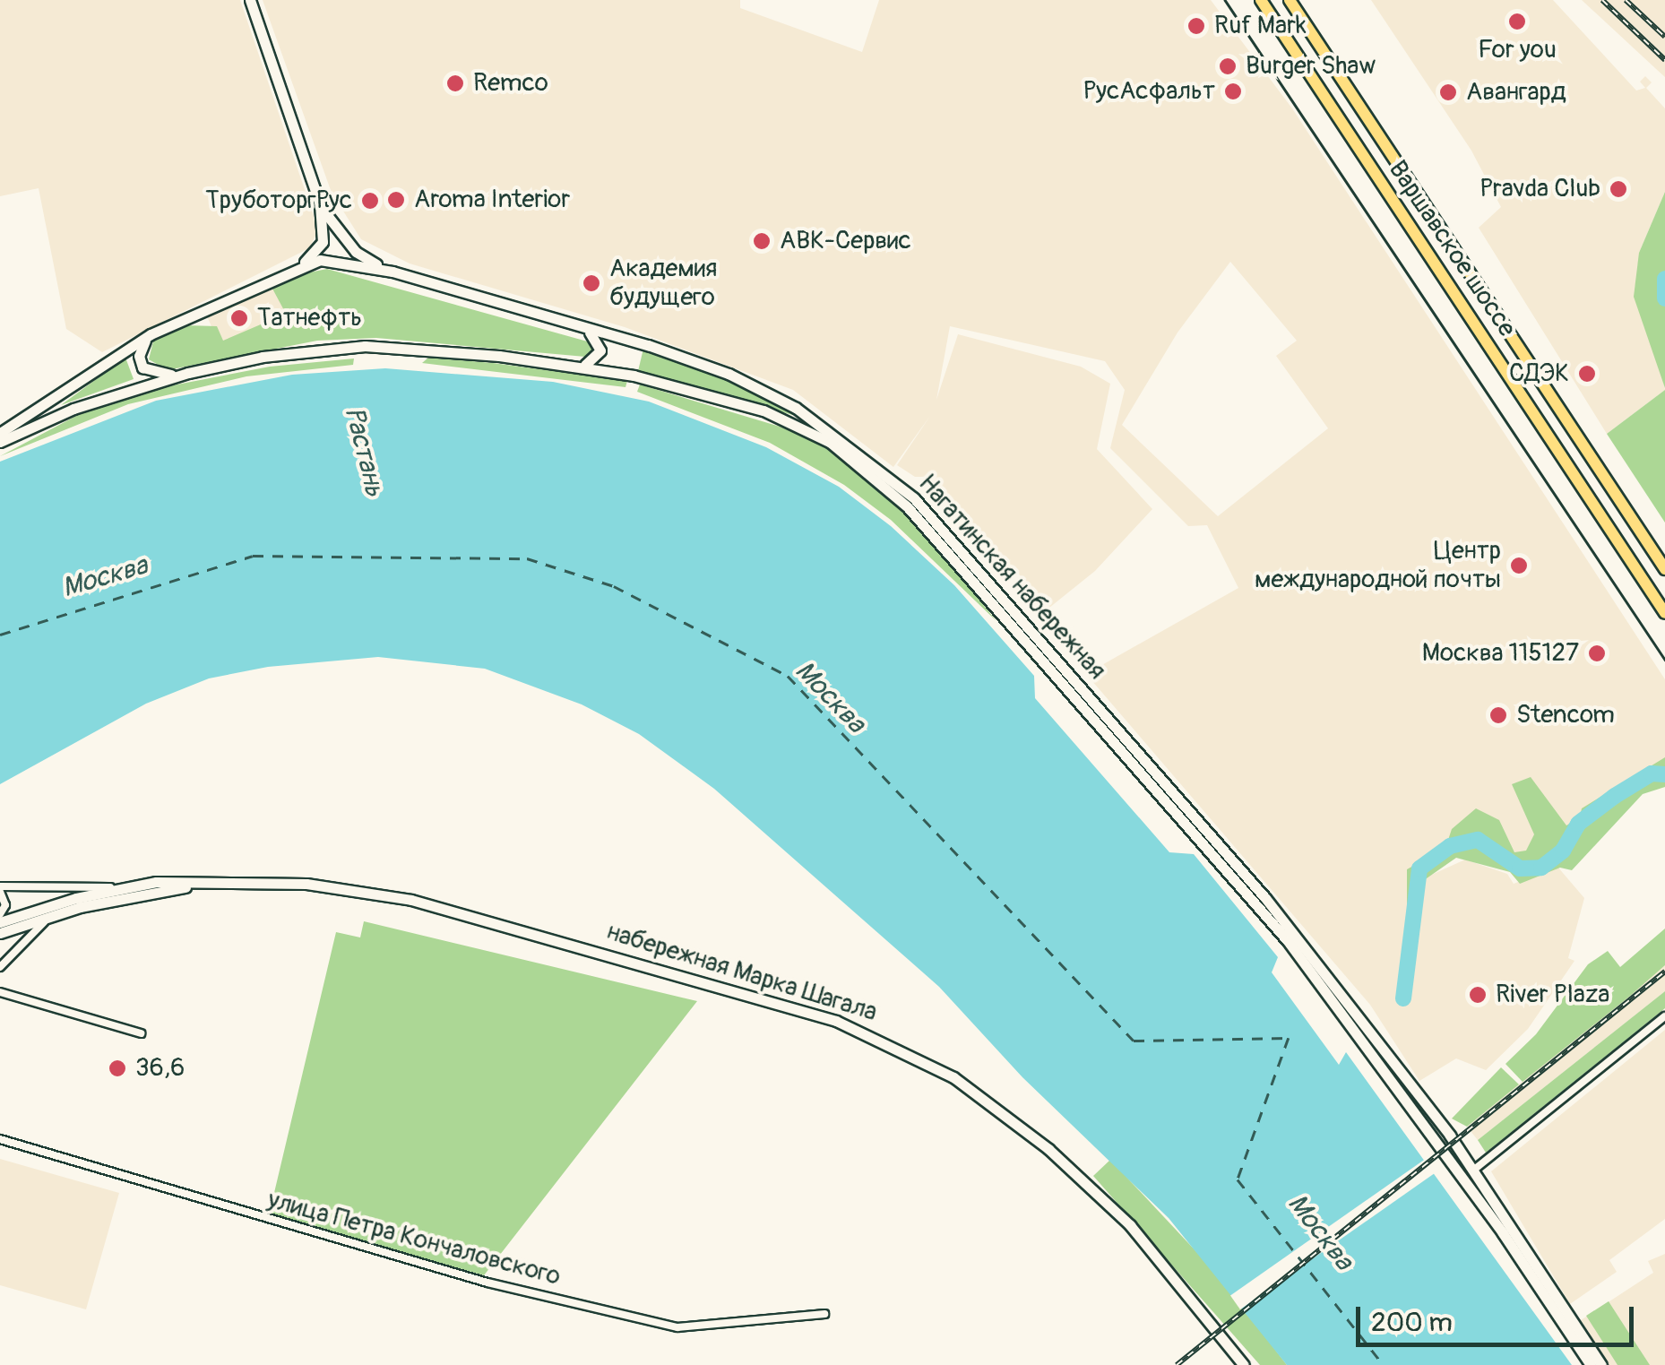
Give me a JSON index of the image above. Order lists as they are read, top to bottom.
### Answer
{
  "streets": {
    "main road": ["Варшавское шоссе", "Нагатинская набережная", "набережная Марка Шагала"],
    "street": ["улица Петра Кончаловского"]
  },
  "water": ["Растань", "Москва"],
  "places": [
    "For you",
    "Ruf Mark",
    "Burger Shaw",
    "Remco",
    "РусАсфальт",
    "Авангард",
    "Pravda Club",
    "Aroma Interior",
    "ТруботоргРус",
    "АВК-Сервис",
    "Академия будущего",
    "Татнефть",
    "СДЭК",
    "Центр международной почты",
    "Москва 115127",
    "Stencom",
    "River Plaza",
    "36,6"
  ],
  "scale_bar": "200 m"
}
